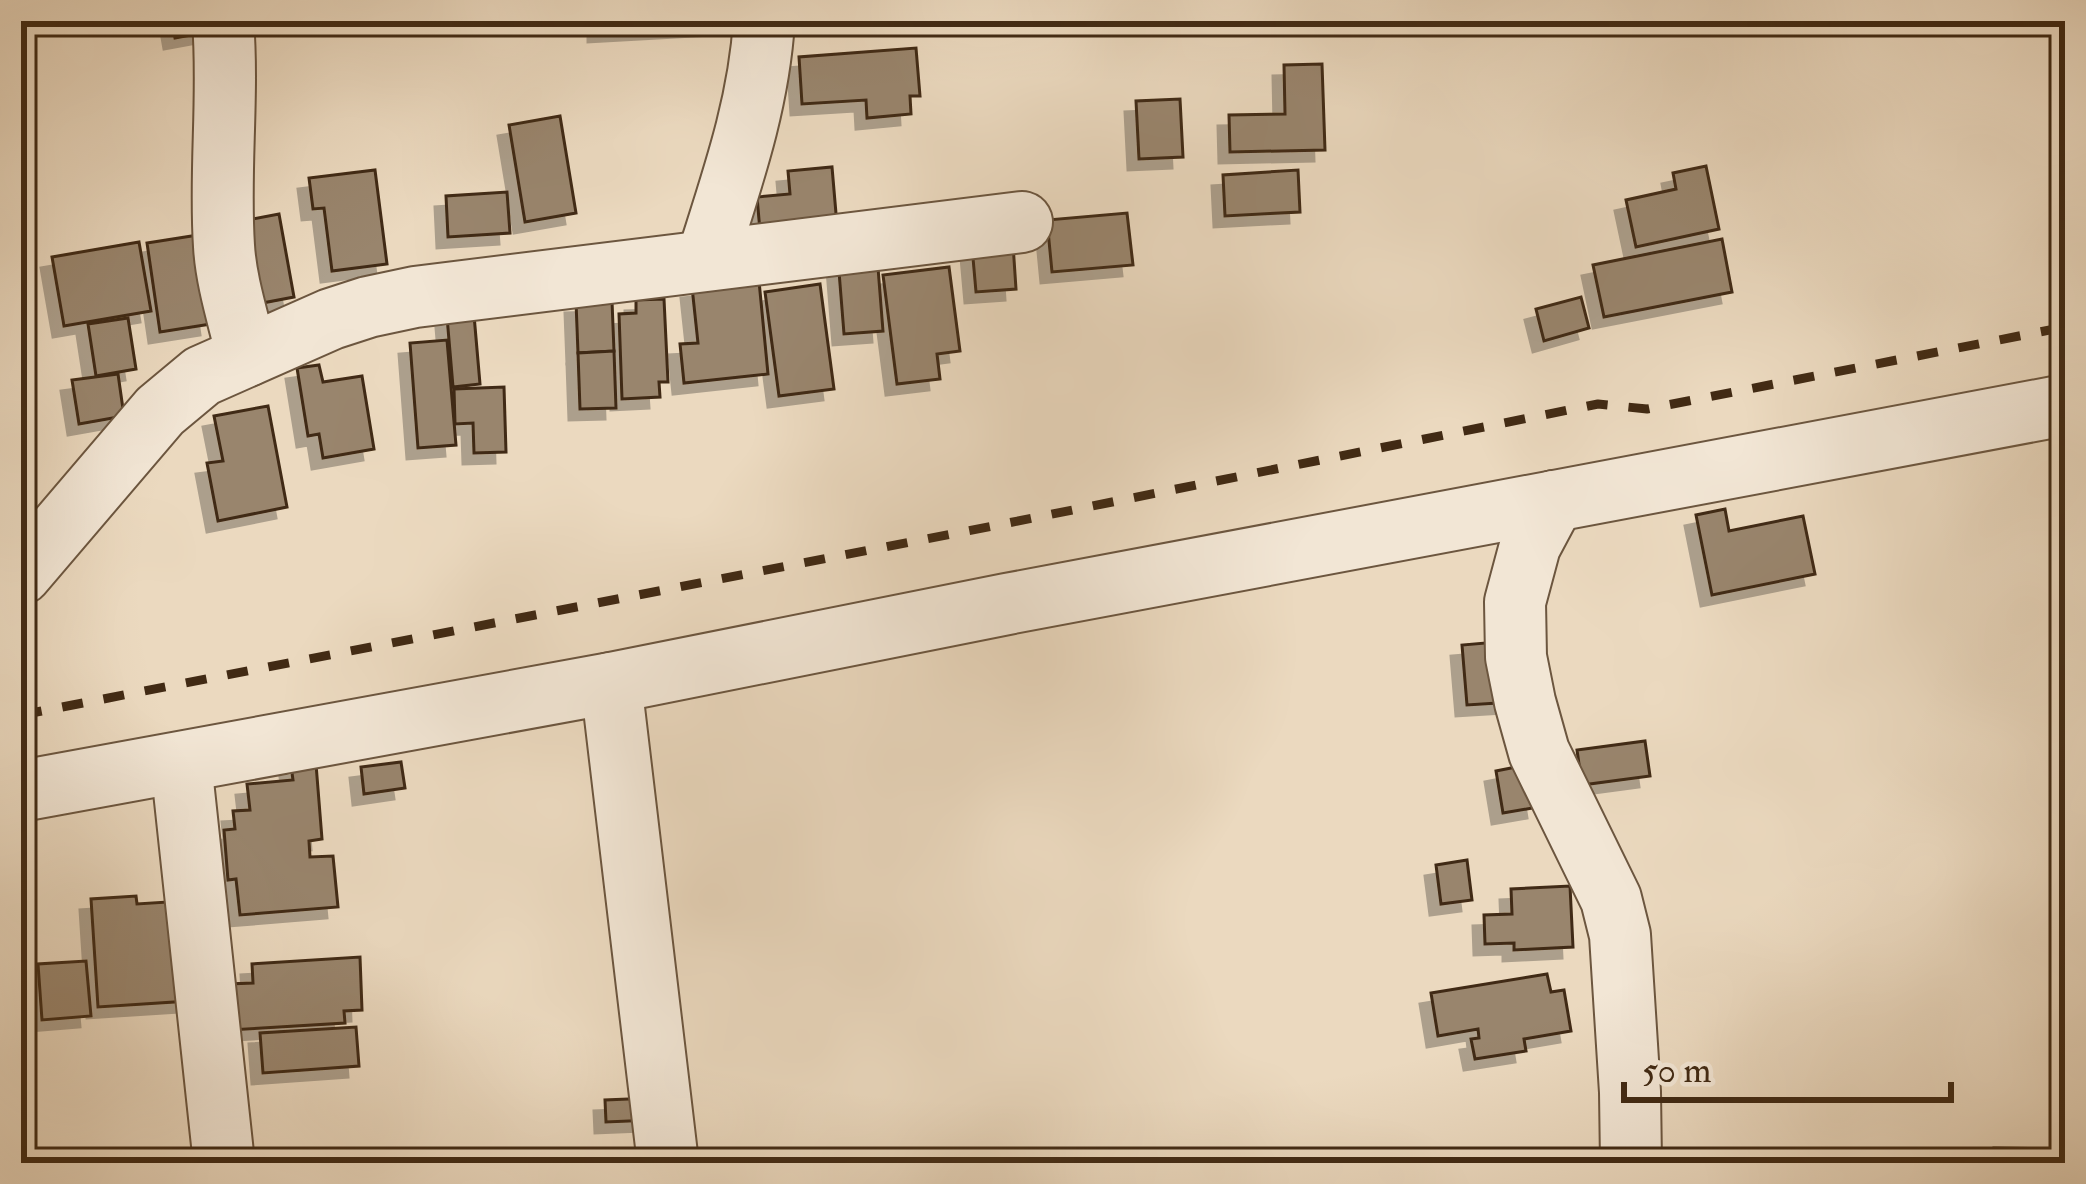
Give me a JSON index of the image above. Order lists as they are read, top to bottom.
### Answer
{
  "scale_bar": "50 m"
}
